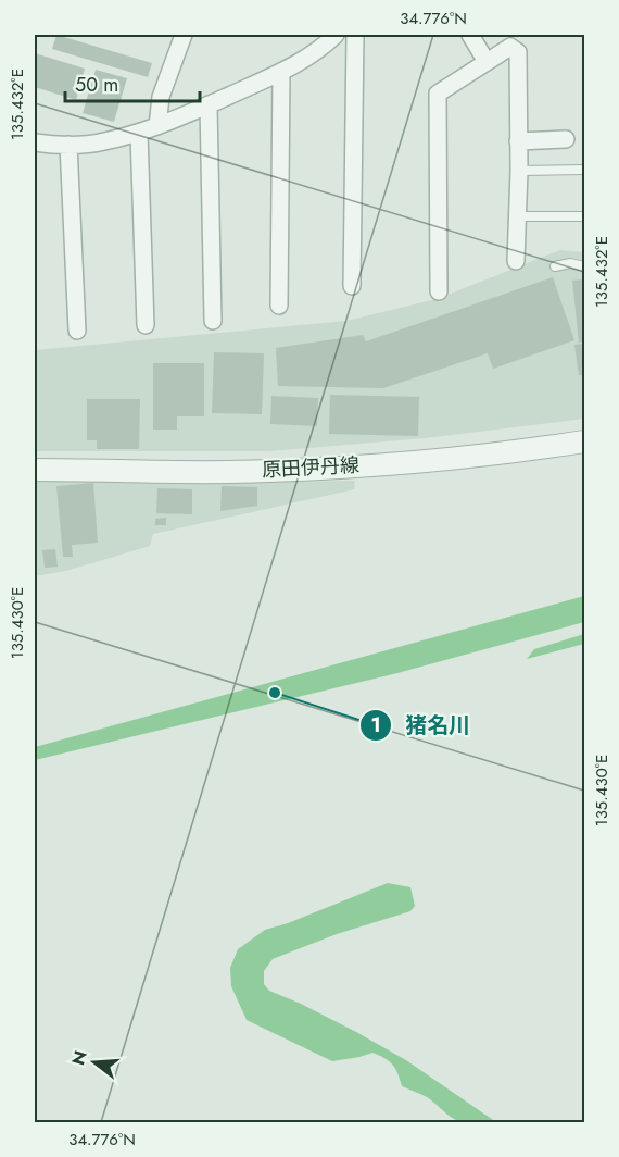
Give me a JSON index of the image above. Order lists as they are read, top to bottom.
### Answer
{
  "streets": {
    "street": ["原田伊丹線"]
  },
  "places": ["猪名川"],
  "scale_bar": "50 m",
  "north": "left",
  "coordinates": ["34.776°N", "135.432°E", "135.430°E"]
}
